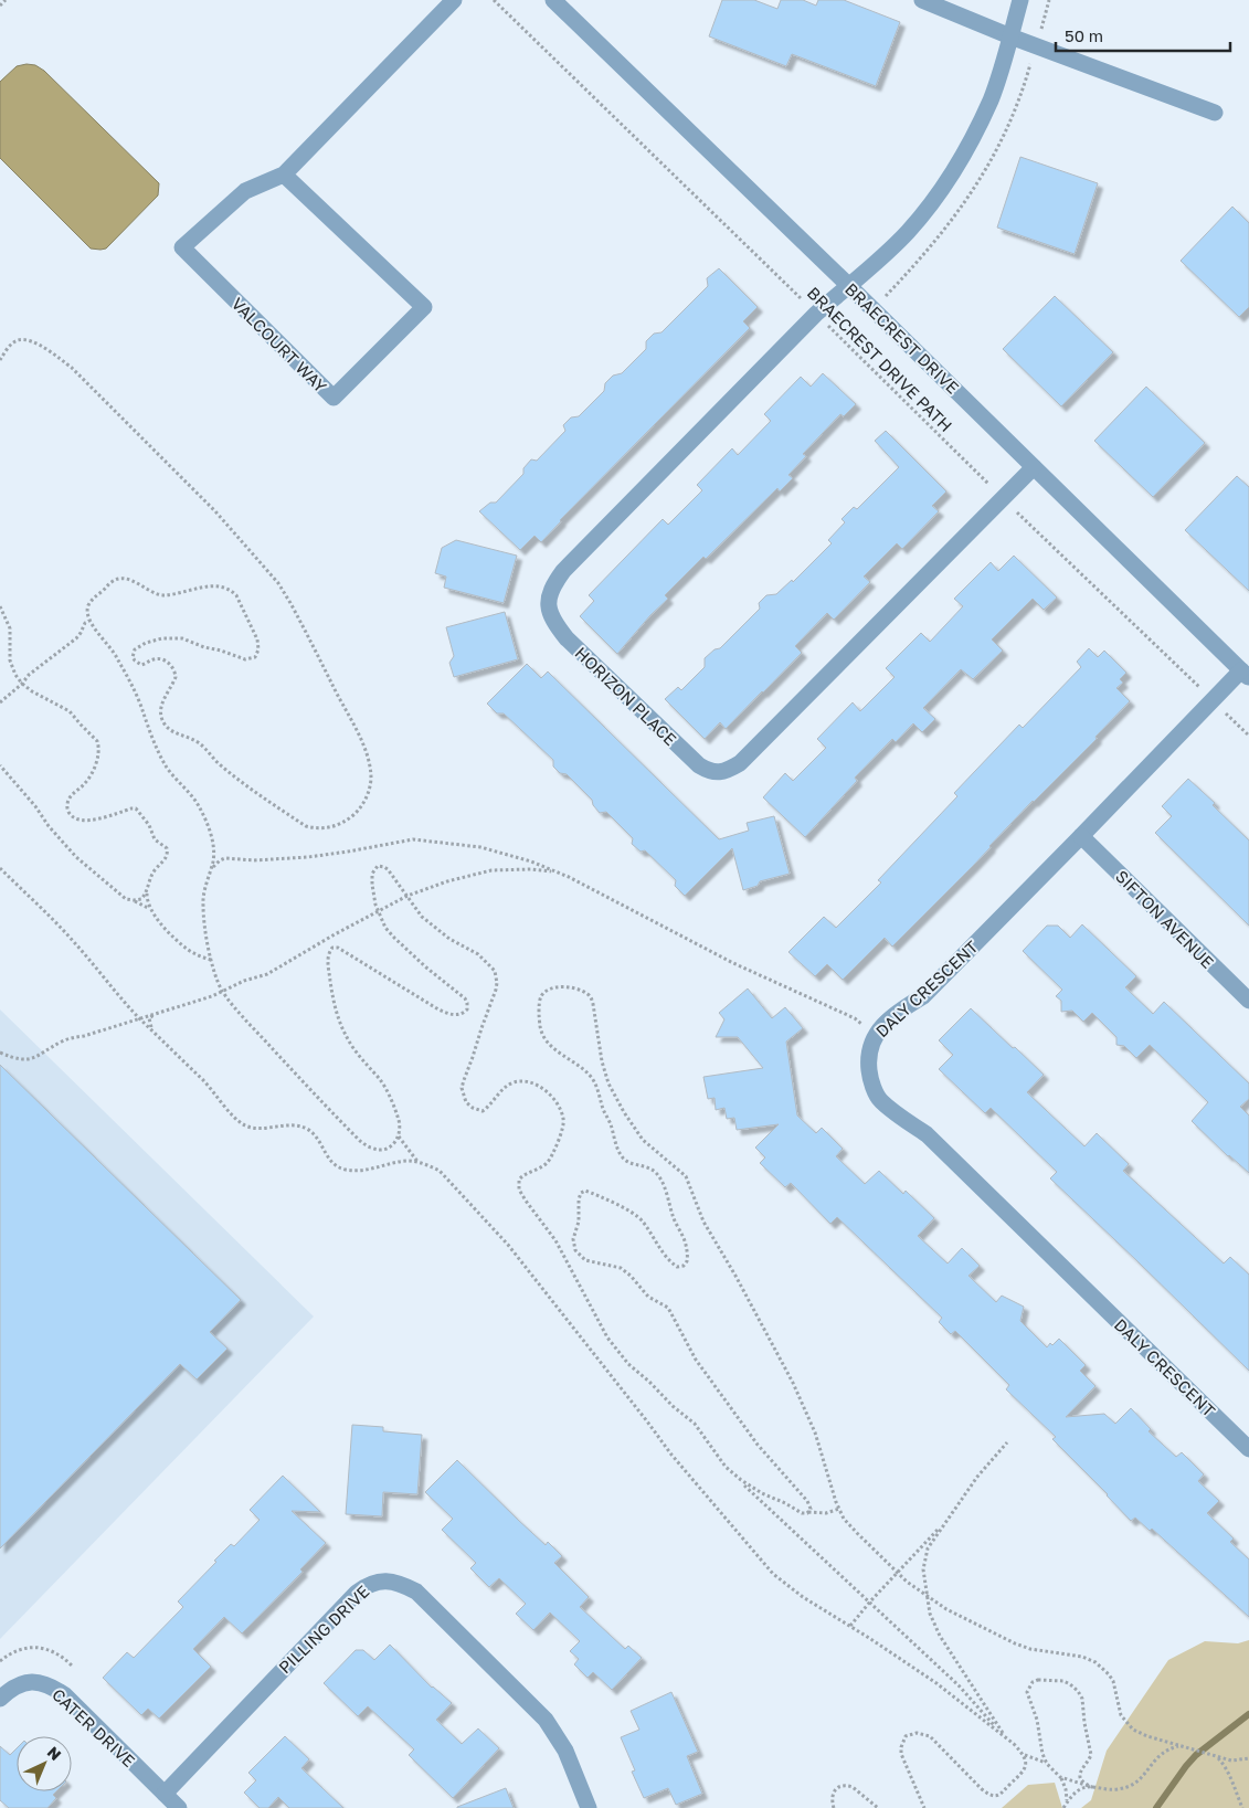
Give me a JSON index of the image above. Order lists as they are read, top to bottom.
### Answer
{
  "streets": {
    "street": [
      "BRAECREST DRIVE",
      "VALCOURT WAY",
      "HORIZON PLACE",
      "SIFTON AVENUE",
      "DALY CRESCENT",
      "PILLING DRIVE",
      "CATER DRIVE"
    ],
    "path": ["BRAECREST DRIVE PATH"]
  },
  "crossings": [
    ["BRAECREST DRIVE", "HORIZON PLACE"],
    ["BRAECREST DRIVE", "DALY CRESCENT"],
    ["BRAECREST DRIVE PATH", "HORIZON PLACE"],
    ["BRAECREST DRIVE PATH", "DALY CRESCENT"],
    ["SIFTON AVENUE", "DALY CRESCENT"],
    ["PILLING DRIVE", "CATER DRIVE"]
  ],
  "scale_bar": "50 m",
  "north": "top right"
}
